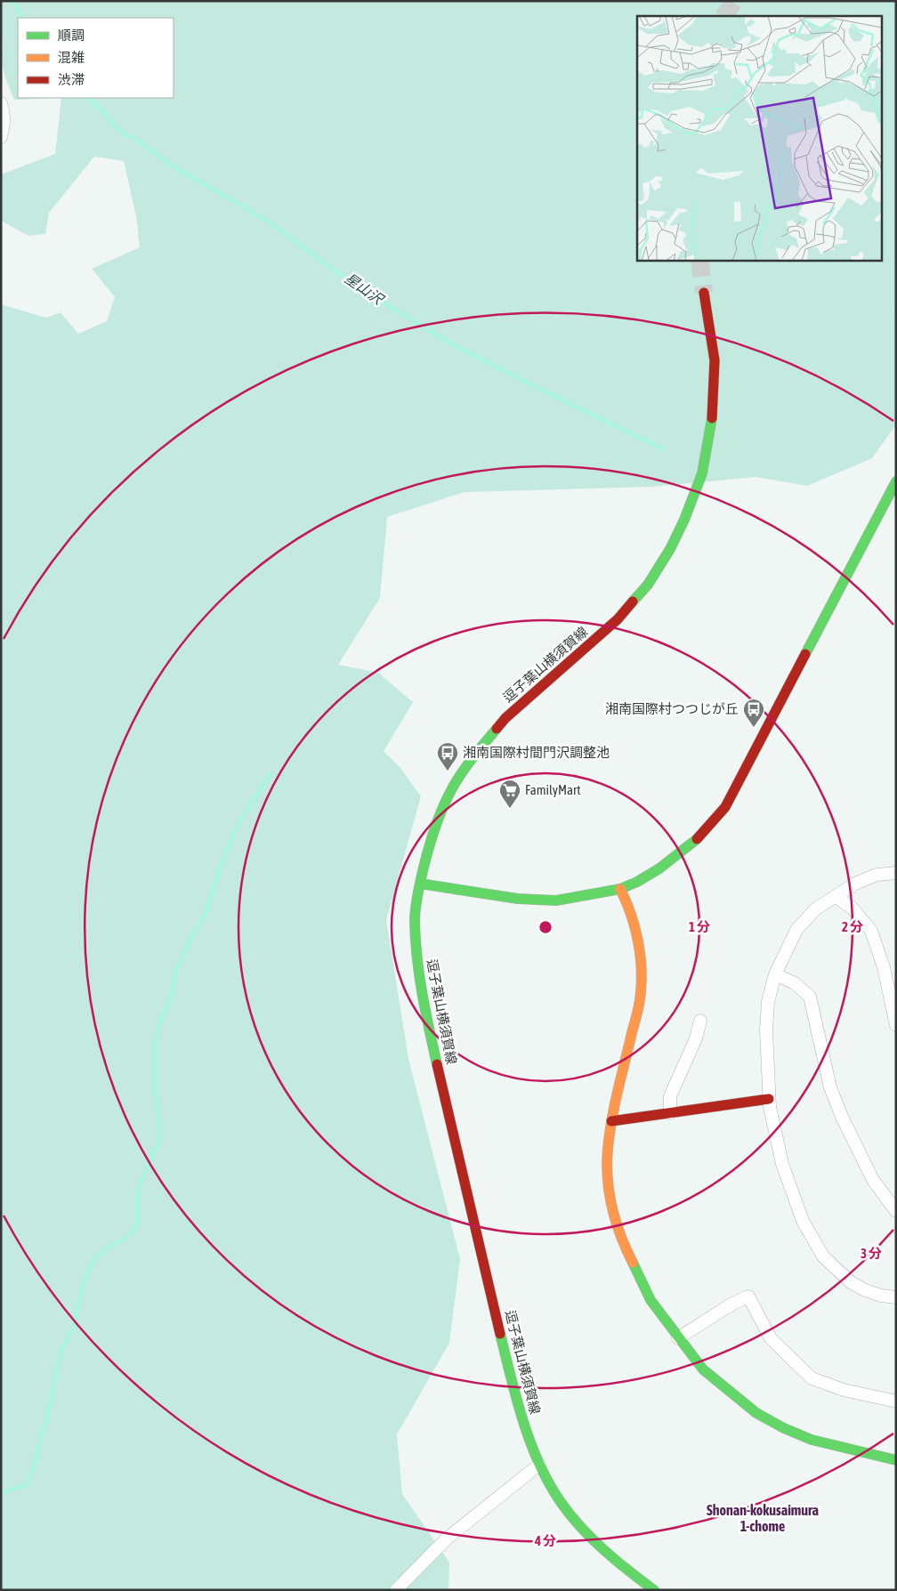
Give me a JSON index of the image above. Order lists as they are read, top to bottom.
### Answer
{
  "streets": {
    "street": ["逗子葉山横須賀線"]
  },
  "districts": ["Shonan-kokusaimura 1-chome"],
  "water": ["星山沢"],
  "places": {
    "bus stop": ["湘南国際村つつじが丘", "湘南国際村間門沢調整池"],
    "supermarket": ["FamilyMart"]
  },
  "legend": ["順調", "混雑", "渋滞"],
  "rings": [
    "1 分",
    "2 分",
    "3 分",
    "4 分"
  ]
}
